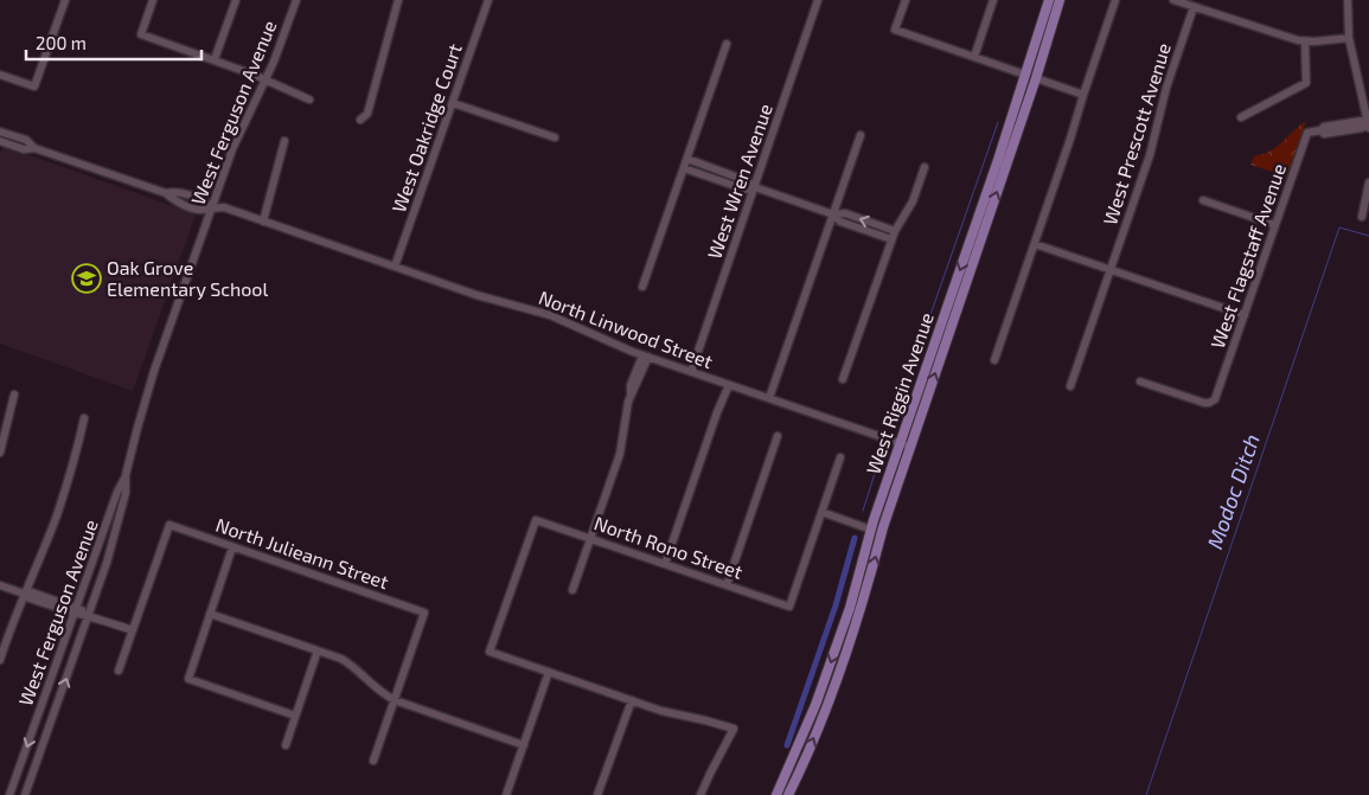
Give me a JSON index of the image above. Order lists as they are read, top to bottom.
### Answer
{
  "streets": {
    "main road": ["West Riggin Avenue"],
    "street": [
      "West Ferguson Avenue",
      "West Oakridge Court",
      "West Prescott Avenue",
      "West Wren Avenue",
      "West Flagstaff Avenue",
      "North Linwood Street",
      "North Rono Street",
      "North Julieann Street"
    ]
  },
  "crossings": [
    ["West Ferguson Avenue", "North Linwood Street"],
    ["West Oakridge Court", "North Linwood Street"],
    ["West Wren Avenue", "North Linwood Street"],
    ["North Linwood Street", "West Riggin Avenue"]
  ],
  "water": ["Modoc Ditch"],
  "places": {
    "school or university": ["Oak Grove Elementary School"]
  },
  "scale_bar": "200 m"
}
